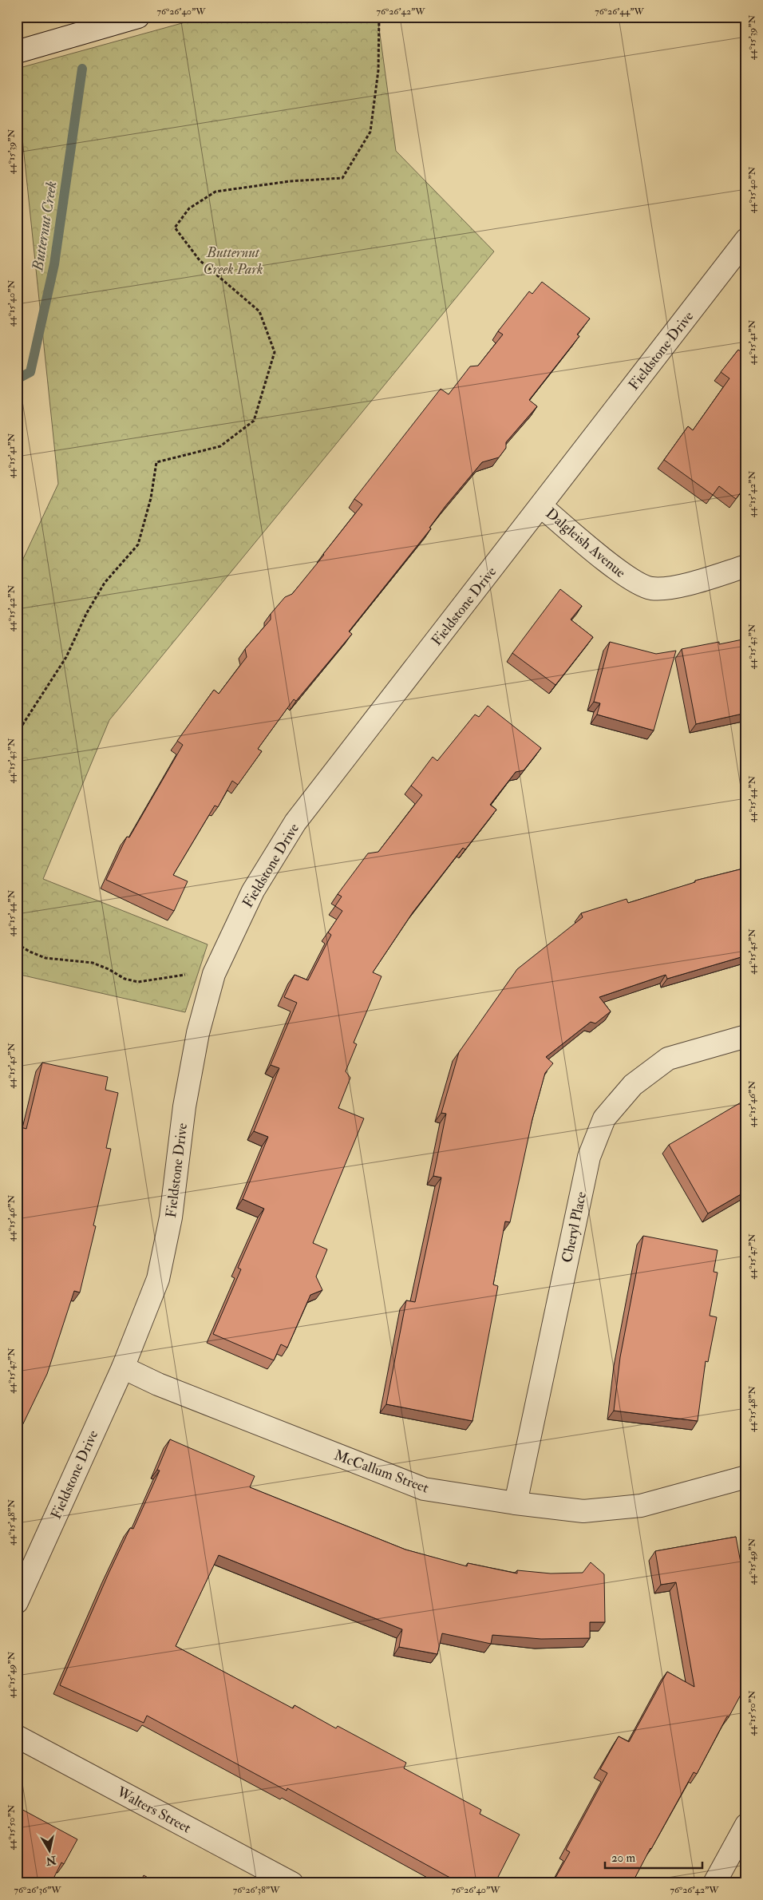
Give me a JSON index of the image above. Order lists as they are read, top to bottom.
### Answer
{
  "streets": {
    "street": [
      "Fieldstone Drive",
      "Dalgleish Avenue",
      "Cheryl Place",
      "McCallum Street",
      "Walters Street"
    ]
  },
  "crossings": [
    ["Fieldstone Drive", "Dalgleish Avenue"],
    ["Fieldstone Drive", "McCallum Street"],
    ["Cheryl Place", "McCallum Street"]
  ],
  "water": ["Butternut Creek"],
  "parks": ["Butternut Creek Park"],
  "scale_bar": "20 m",
  "north": "bottom",
  "coordinates": [
    "76°26'40\"W",
    "76°26'42\"W",
    "76°26'44\"W",
    "44°15'39\"N",
    "44°15'40\"N",
    "44°15'41\"N",
    "44°15'42\"N",
    "44°15'43\"N",
    "44°15'44\"N",
    "44°15'45\"N",
    "44°15'46\"N",
    "44°15'47\"N",
    "44°15'48\"N",
    "44°15'49\"N",
    "44°15'50\"N",
    "76°26'36\"W",
    "76°26'38\"W"
  ]
}
